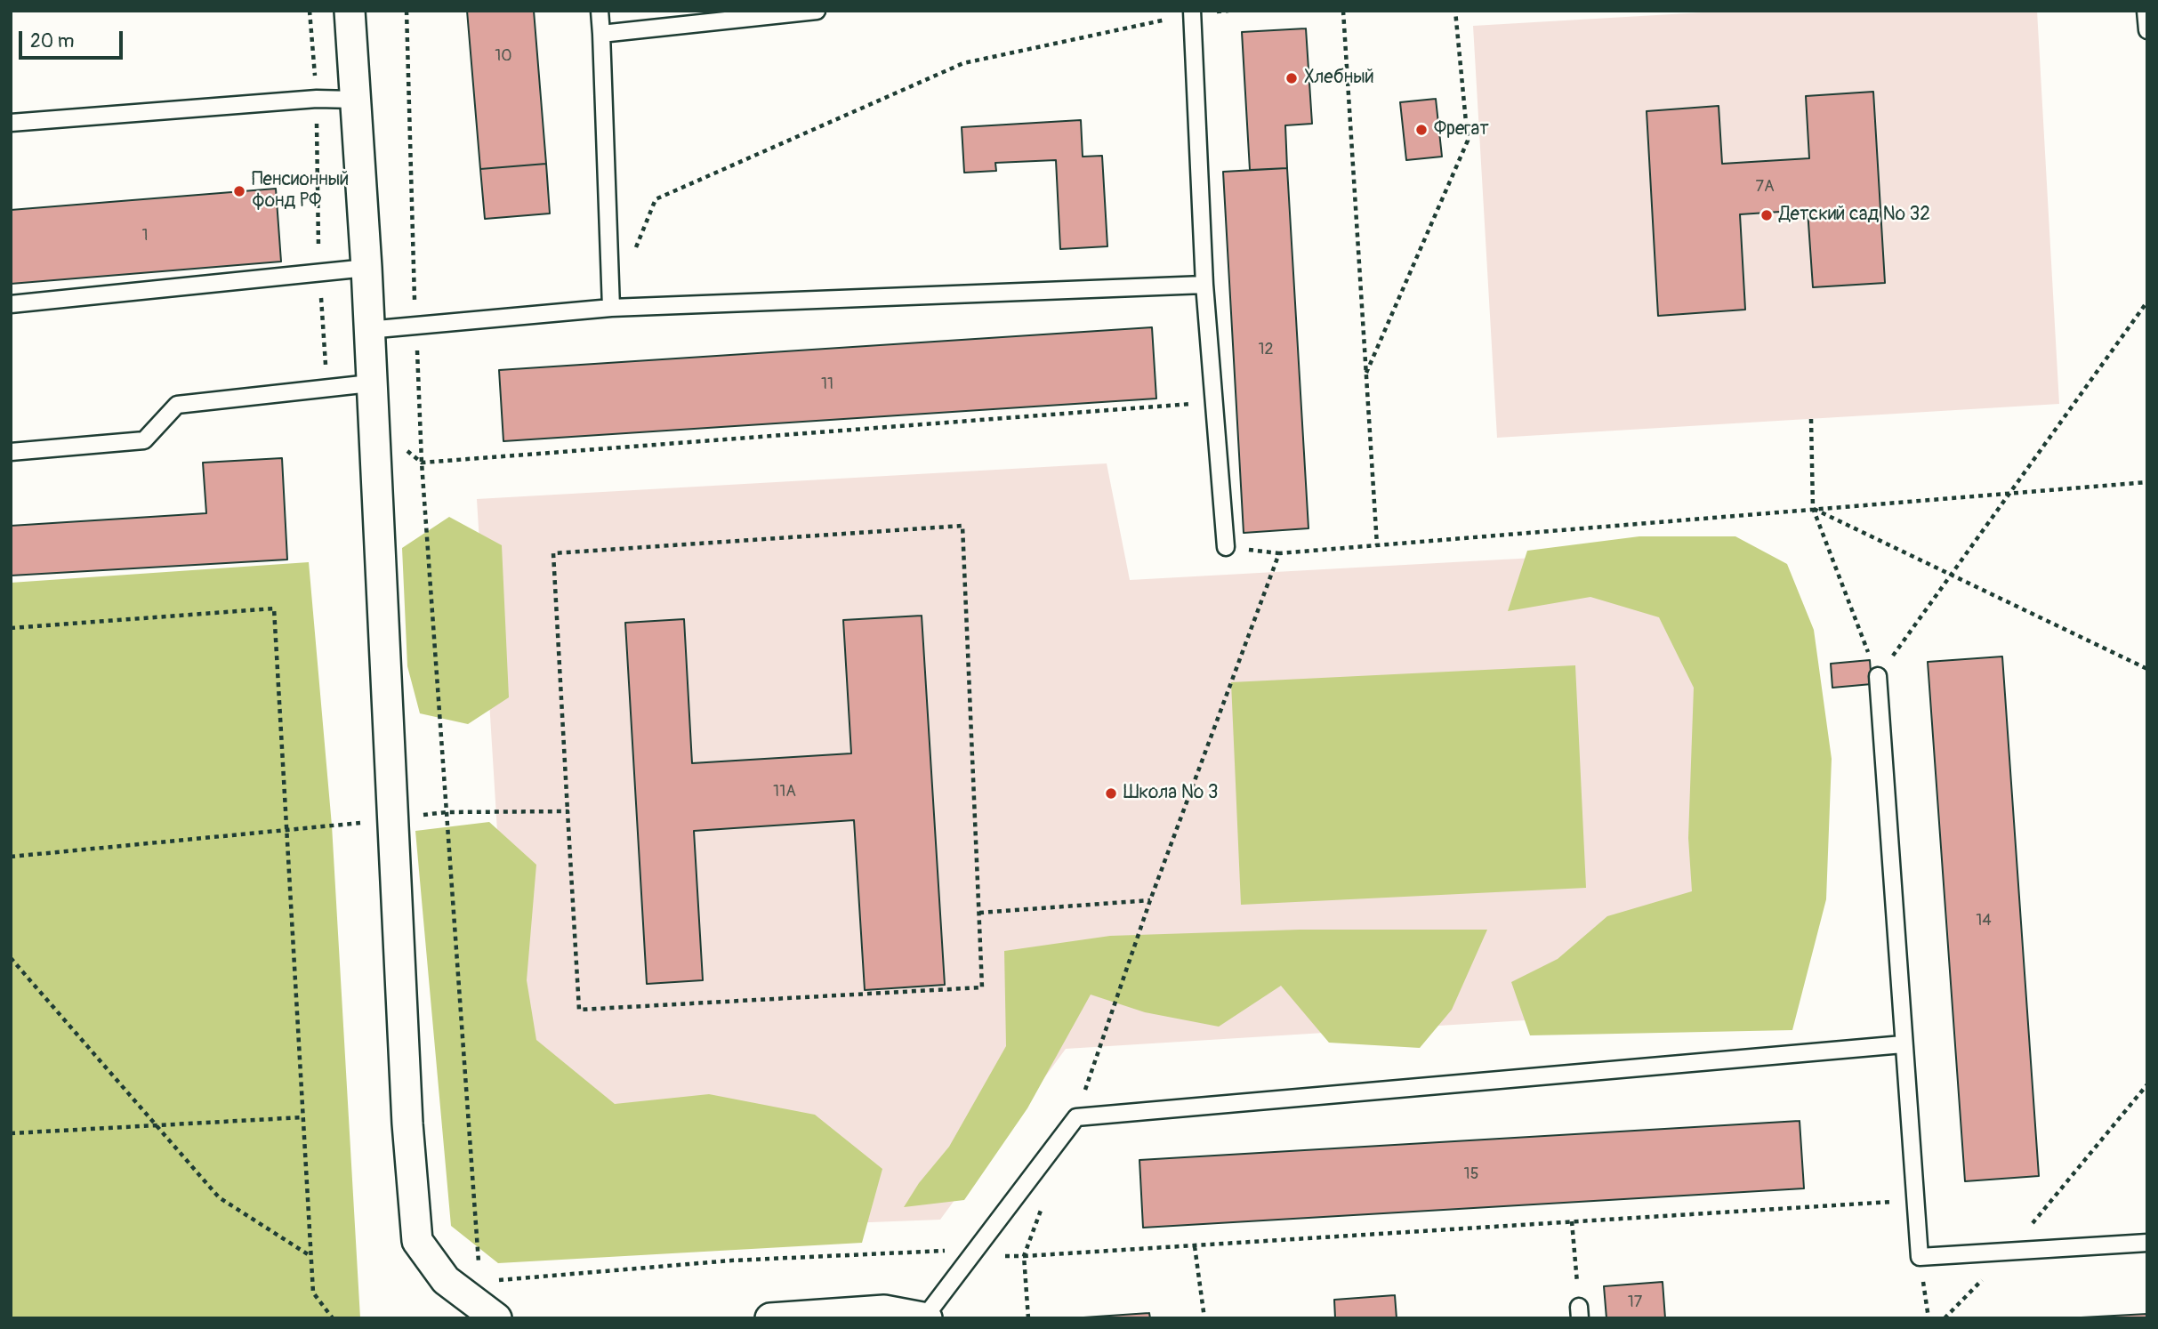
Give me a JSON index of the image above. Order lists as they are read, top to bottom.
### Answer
{
  "places": [
    "Хлебный",
    "Фрегат",
    "Пенсионный фонд РФ",
    "Детский сад № 32",
    "Школа № 3"
  ],
  "house_numbers": [
    "10",
    "7А",
    "1",
    "12",
    "11",
    "11А",
    "14",
    "15",
    "17"
  ],
  "scale_bar": "20 m"
}
